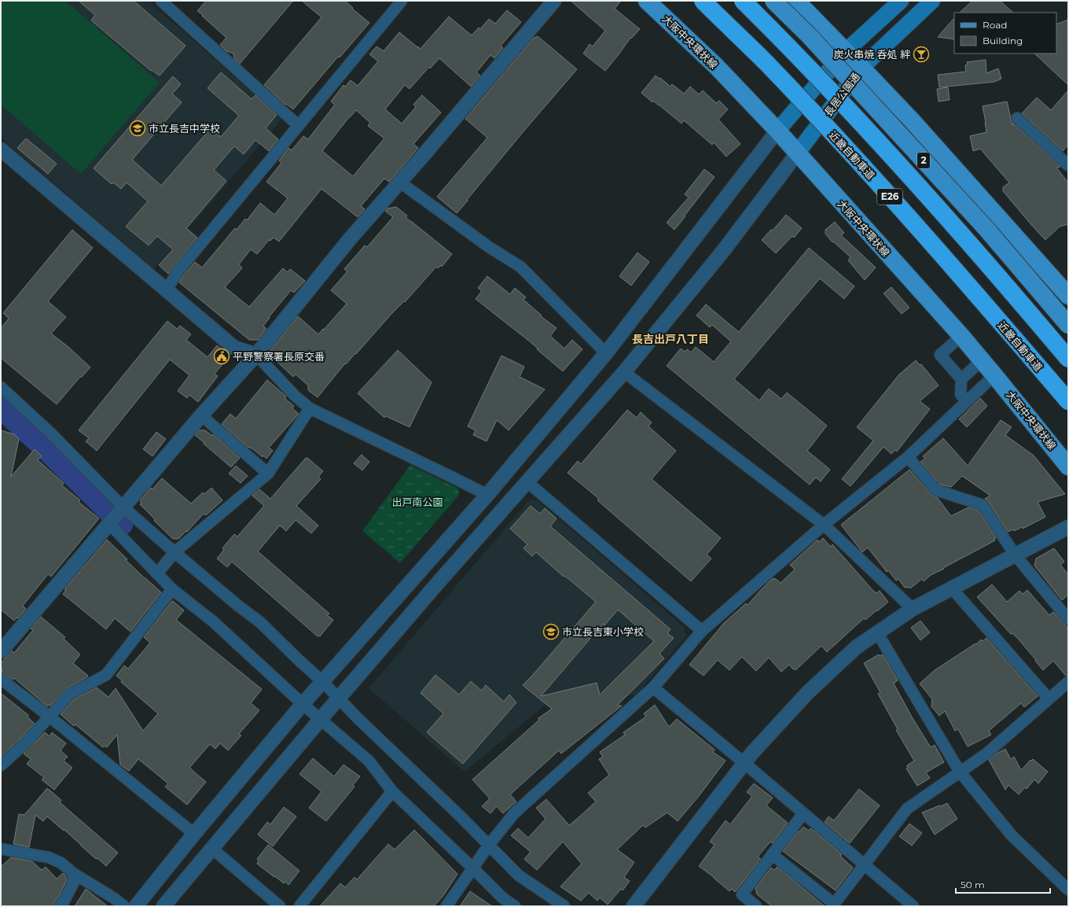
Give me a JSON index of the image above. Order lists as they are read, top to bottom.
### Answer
{
  "streets": {
    "highway": ["近畿自動車道", "E26"],
    "main road": ["大阪中央環状線", "長居公園通", "2"]
  },
  "crossings": [
    ["大阪中央環状線", "長居公園通"],
    ["長居公園通", "2"]
  ],
  "districts": ["長吉出戸八丁目"],
  "parks": ["出戸南公園"],
  "places": {
    "bar": ["炭火串焼 呑処 絆"],
    "school or university": ["市立長吉中学校", "市立長吉東小学校"],
    "public building": ["平野警察署長原交番"]
  },
  "legend": ["Road", "Building"],
  "scale_bar": "50 m"
}
